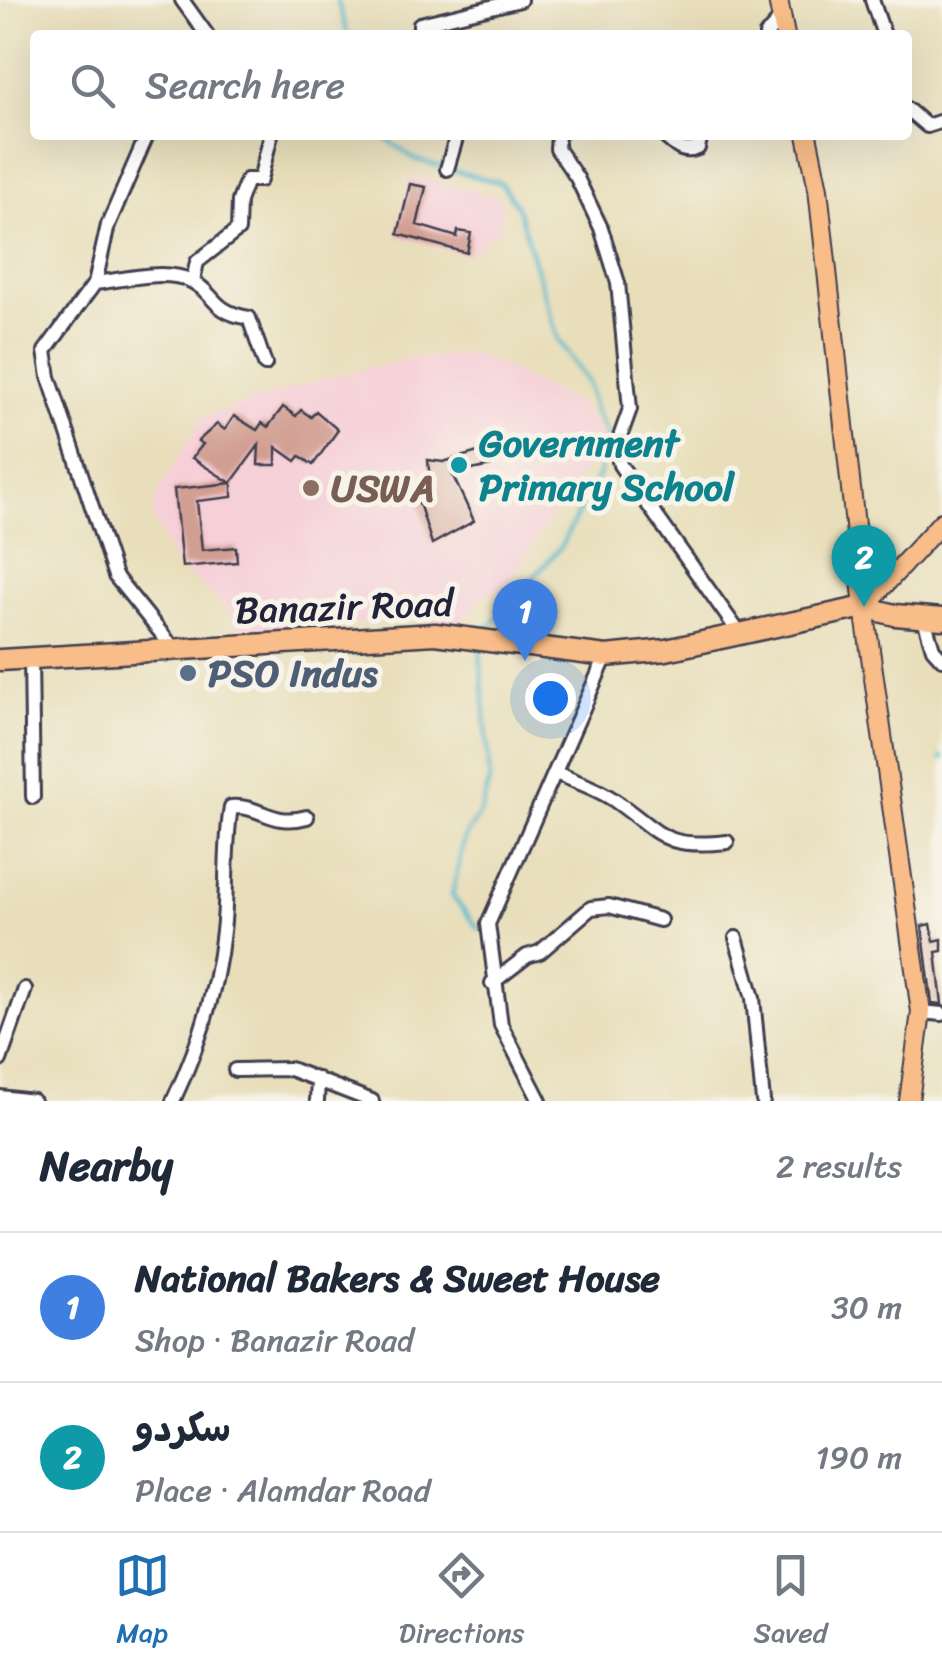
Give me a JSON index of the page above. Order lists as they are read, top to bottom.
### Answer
{
  "streets": {
    "highway": ["Banazir Road"]
  },
  "places": ["Government Primary School", "USWA", "PSO Indus"],
  "page": {
    "search": "Search here",
    "pins": ["2", "1"],
    "heading": ["Nearby", "2 results"],
    "list": [
      {
        "mark": "1",
        "name": "National Bakers & Sweet House",
        "note": "Shop · Banazir Road",
        "value": "30 m"
      },
      {
        "mark": "2",
        "name": "سکردو",
        "note": "Place · Alamdar Road",
        "value": "190 m"
      }
    ],
    "nav": ["Map", "Directions", "Saved"]
  }
}
